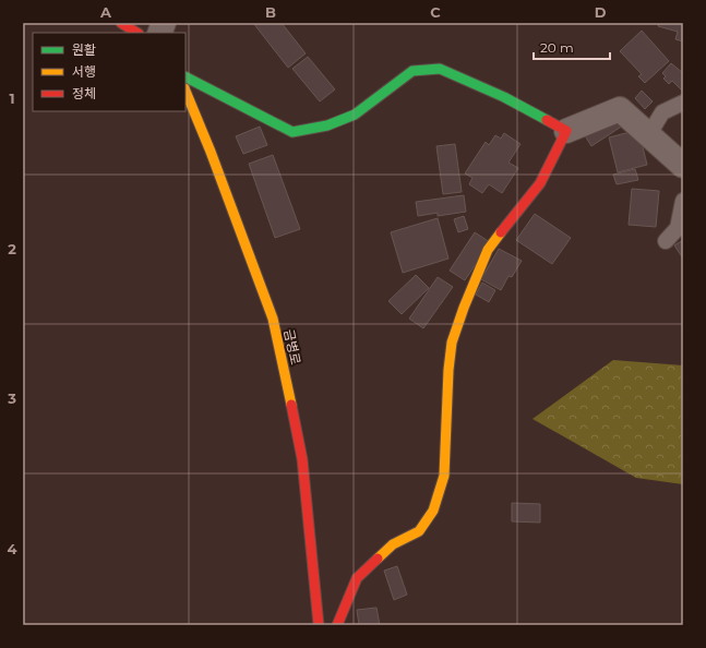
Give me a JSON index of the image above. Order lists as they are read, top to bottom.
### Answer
{
  "streets": {
    "street": ["금병로"]
  },
  "legend": ["원활", "서행", "정체"],
  "scale_bar": "20 m",
  "grid": {
    "columns": [
      "A",
      "B",
      "C",
      "D"
    ],
    "rows": [
      "1",
      "2",
      "3",
      "4"
    ]
  }
}
